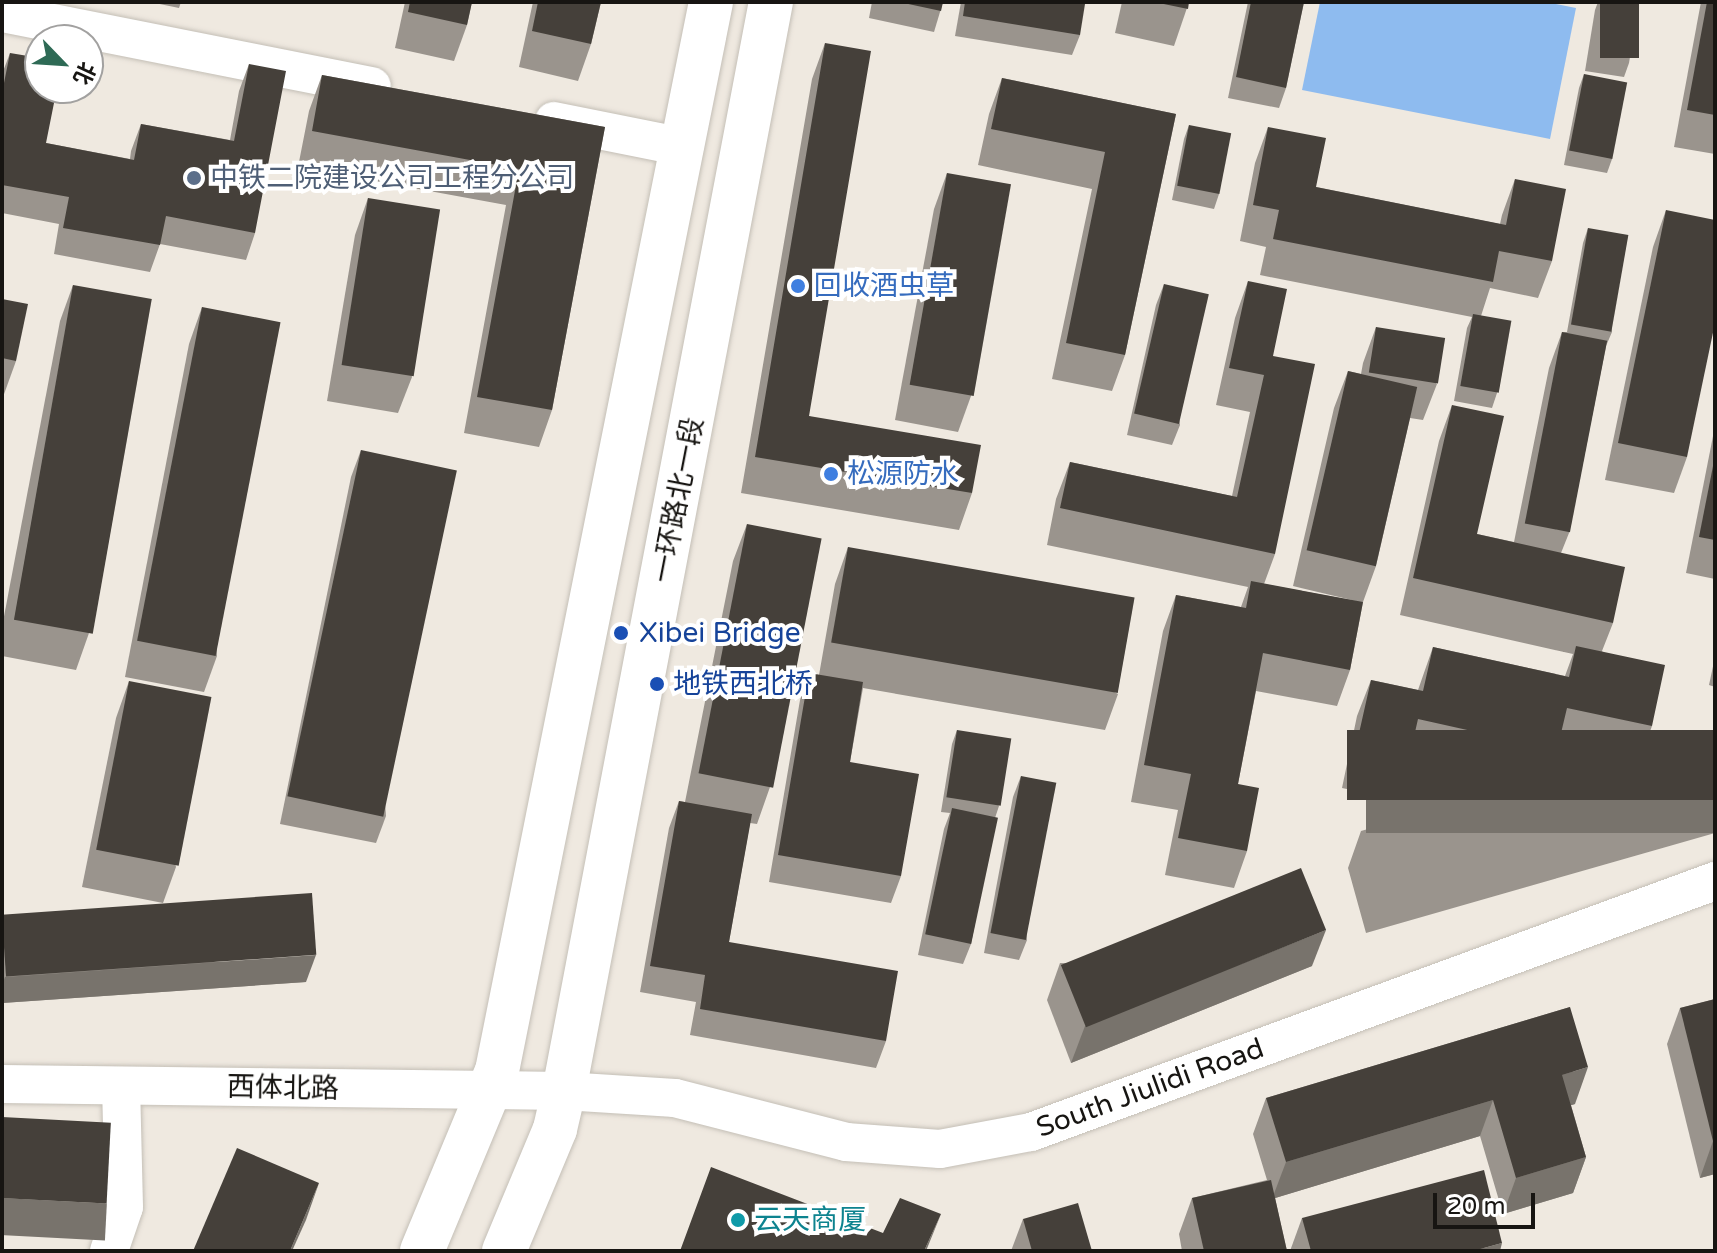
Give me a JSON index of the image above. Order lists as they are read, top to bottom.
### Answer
{
  "streets": {
    "main road": ["一环路北一段"],
    "street": ["西体北路", "South Jiulidi Road"]
  },
  "crossings": [
    ["一环路北一段", "西体北路"],
    ["一环路北一段", "South Jiulidi Road"],
    ["西体北路", "South Jiulidi Road"]
  ],
  "places": [
    "中铁二院建设公司工程分公司",
    "回收酒虫草",
    "松源防水",
    "Xibei Bridge",
    "地铁西北桥",
    "云天商厦"
  ],
  "scale_bar": "20 m",
  "north": "bottom right"
}
